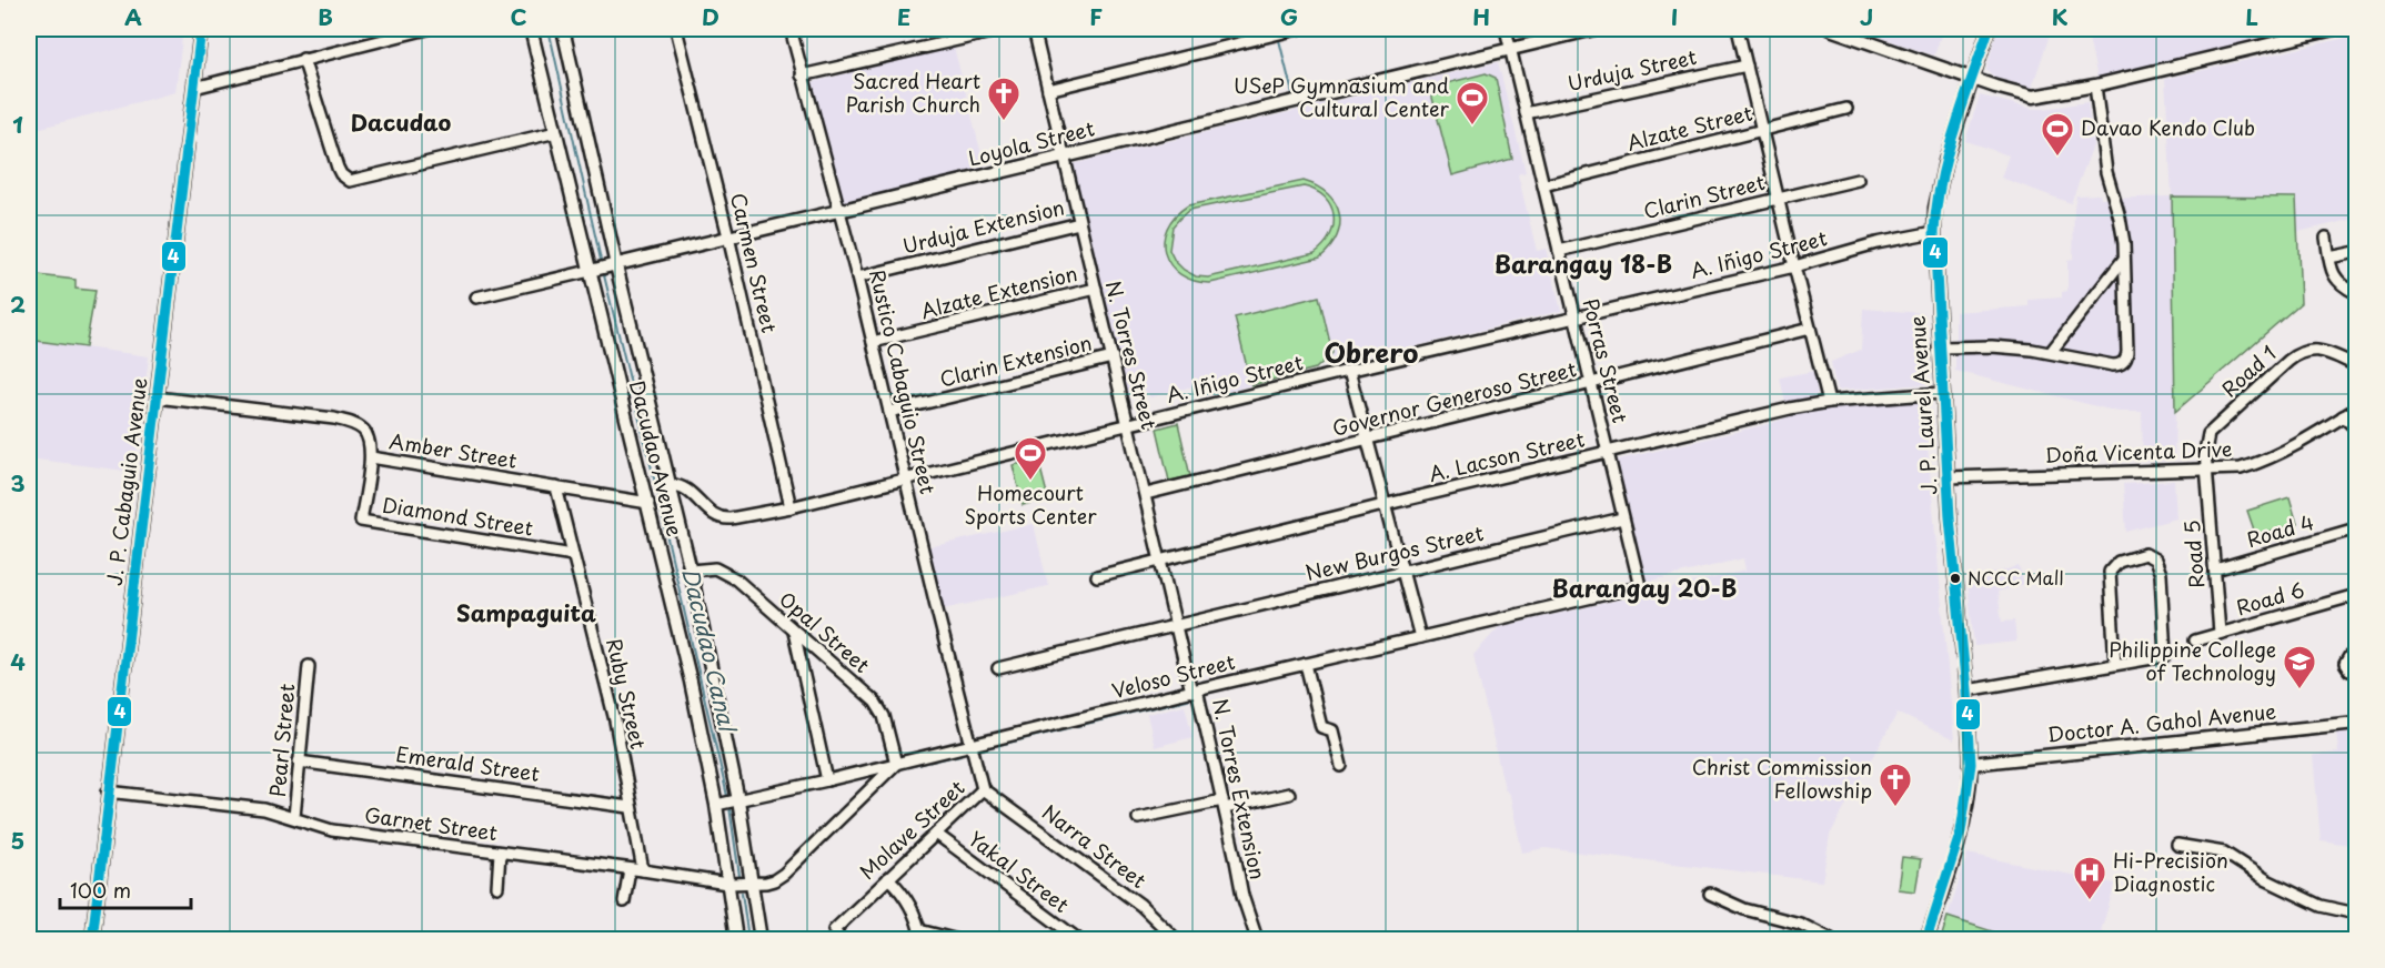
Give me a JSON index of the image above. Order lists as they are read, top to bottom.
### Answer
{
  "streets": {
    "main road": [
      "Loyola Street",
      "J. P. Laurel Avenue",
      "Dacudao Avenue",
      "J. P. Cabaguio Avenue",
      "Doctor A. Gahol Avenue"
    ],
    "street": [
      "Urduja Street",
      "Alzate Street",
      "Clarin Street",
      "Urduja Extension",
      "A. Iñigo Street",
      "Carmen Street",
      "Alzate Extension",
      "N. Torres Street",
      "Porras Street",
      "Clarin Extension",
      "Road 1",
      "Rustico Cabaguio Street",
      "Governor Generoso Street",
      "Amber Street",
      "Doña Vicenta Drive",
      "A. Lacson Street",
      "Diamond Street",
      "Road 4",
      "New Burgos Street",
      "Road 5",
      "Road 6",
      "Opal Street",
      "Veloso Street",
      "Ruby Street",
      "Pearl Street",
      "Emerald Street",
      "N. Torres Extension",
      "Garnet Street",
      "Molave Street",
      "Narra Street",
      "Yakal Street"
    ]
  },
  "crossings": [
    ["Urduja Street", "Porras Street"],
    ["Alzate Street", "Porras Street"],
    ["Loyola Street", "Carmen Street"],
    ["Loyola Street", "N. Torres Street"],
    ["Loyola Street", "Porras Street"],
    ["Loyola Street", "Rustico Cabaguio Street"],
    ["Loyola Street", "Dacudao Avenue"],
    ["Clarin Street", "Porras Street"],
    ["Urduja Extension", "N. Torres Street"],
    ["Urduja Extension", "Rustico Cabaguio Street"],
    ["A. Iñigo Street", "Carmen Street"],
    ["A. Iñigo Street", "N. Torres Street"],
    ["A. Iñigo Street", "Porras Street"],
    ["A. Iñigo Street", "Rustico Cabaguio Street"],
    ["A. Iñigo Street", "J. P. Laurel Avenue"],
    ["A. Iñigo Street", "Dacudao Avenue"],
    ["Alzate Extension", "N. Torres Street"],
    ["Alzate Extension", "Rustico Cabaguio Street"],
    ["N. Torres Street", "Clarin Extension"],
    ["N. Torres Street", "Governor Generoso Street"],
    ["N. Torres Street", "A. Lacson Street"],
    ["N. Torres Street", "New Burgos Street"],
    ["N. Torres Street", "Veloso Street"],
    ["N. Torres Street", "N. Torres Extension"],
    ["Porras Street", "Governor Generoso Street"],
    ["Porras Street", "A. Lacson Street"],
    ["Porras Street", "New Burgos Street"],
    ["Porras Street", "Veloso Street"],
    ["Clarin Extension", "Rustico Cabaguio Street"],
    ["Road 1", "Doña Vicenta Drive"],
    ["Road 1", "Road 5"],
    ["Rustico Cabaguio Street", "Veloso Street"],
    ["Rustico Cabaguio Street", "Molave Street"],
    ["J. P. Laurel Avenue", "Doña Vicenta Drive"],
    ["J. P. Laurel Avenue", "A. Lacson Street"],
    ["J. P. Laurel Avenue", "Doctor A. Gahol Avenue"],
    ["Amber Street", "Dacudao Avenue"],
    ["Amber Street", "J. P. Cabaguio Avenue"],
    ["Amber Street", "Diamond Street"],
    ["Amber Street", "Ruby Street"],
    ["Doña Vicenta Drive", "Road 5"],
    ["Dacudao Avenue", "Opal Street"],
    ["Dacudao Avenue", "Veloso Street"],
    ["Dacudao Avenue", "Garnet Street"],
    ["J. P. Cabaguio Avenue", "Garnet Street"],
    ["Diamond Street", "Ruby Street"],
    ["Road 4", "Road 5"],
    ["Road 5", "Road 6"],
    ["Opal Street", "Veloso Street"],
    ["Opal Street", "Garnet Street"],
    ["Veloso Street", "N. Torres Extension"],
    ["Veloso Street", "Garnet Street"],
    ["Veloso Street", "Molave Street"],
    ["Ruby Street", "Emerald Street"],
    ["Ruby Street", "Garnet Street"],
    ["Pearl Street", "Emerald Street"],
    ["Pearl Street", "Garnet Street"],
    ["Molave Street", "Narra Street"],
    ["Molave Street", "Yakal Street"]
  ],
  "districts": [
    "Dacudao",
    "Barangay 18-B",
    "Obrero",
    "Barangay 20-B",
    "Sampaguita"
  ],
  "water": ["Dacudao Canal"],
  "places": {
    "church": ["Sacred Heart Parish Church", "Christ Commission Fellowship"],
    "sports": ["USeP Gymnasium and Cultural Center", "Davao Kendo Club", "Homecourt Sports Center"],
    "other": ["NCCC Mall"],
    "school or university": ["Philippine College of Technology"],
    "hospital": ["Hi-Precision Diagnostic"]
  },
  "lines": ["transit line 4"],
  "scale_bar": "100 m",
  "grid": {
    "columns": [
      "A",
      "B",
      "C",
      "D",
      "E",
      "F",
      "G",
      "H",
      "I",
      "J",
      "K",
      "L"
    ],
    "rows": [
      "1",
      "2",
      "3",
      "4",
      "5"
    ]
  }
}
